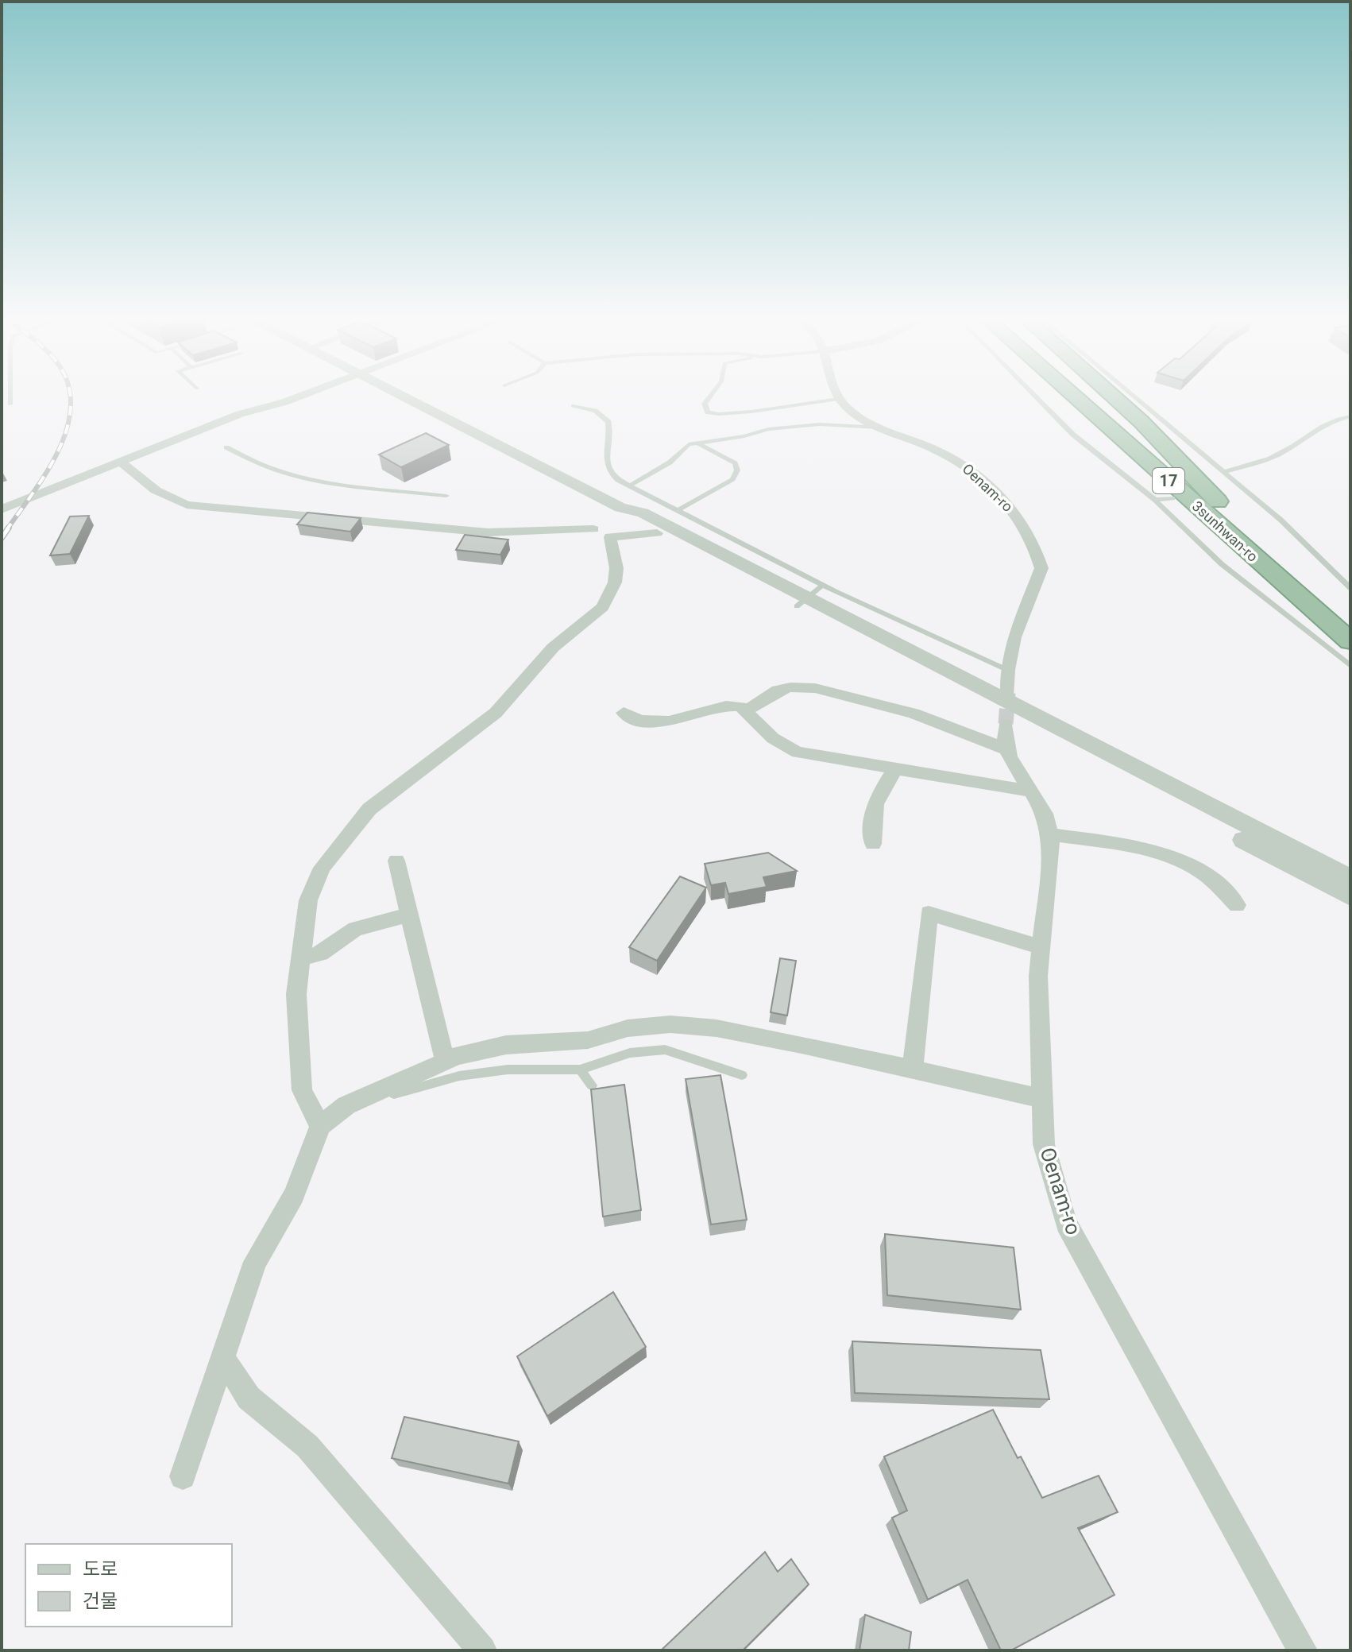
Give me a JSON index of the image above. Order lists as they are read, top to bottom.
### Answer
{
  "streets": {
    "highway": ["17", "3sunhwan-ro"],
    "street": ["Oenam-ro"]
  },
  "legend": ["도로", "건물"]
}
